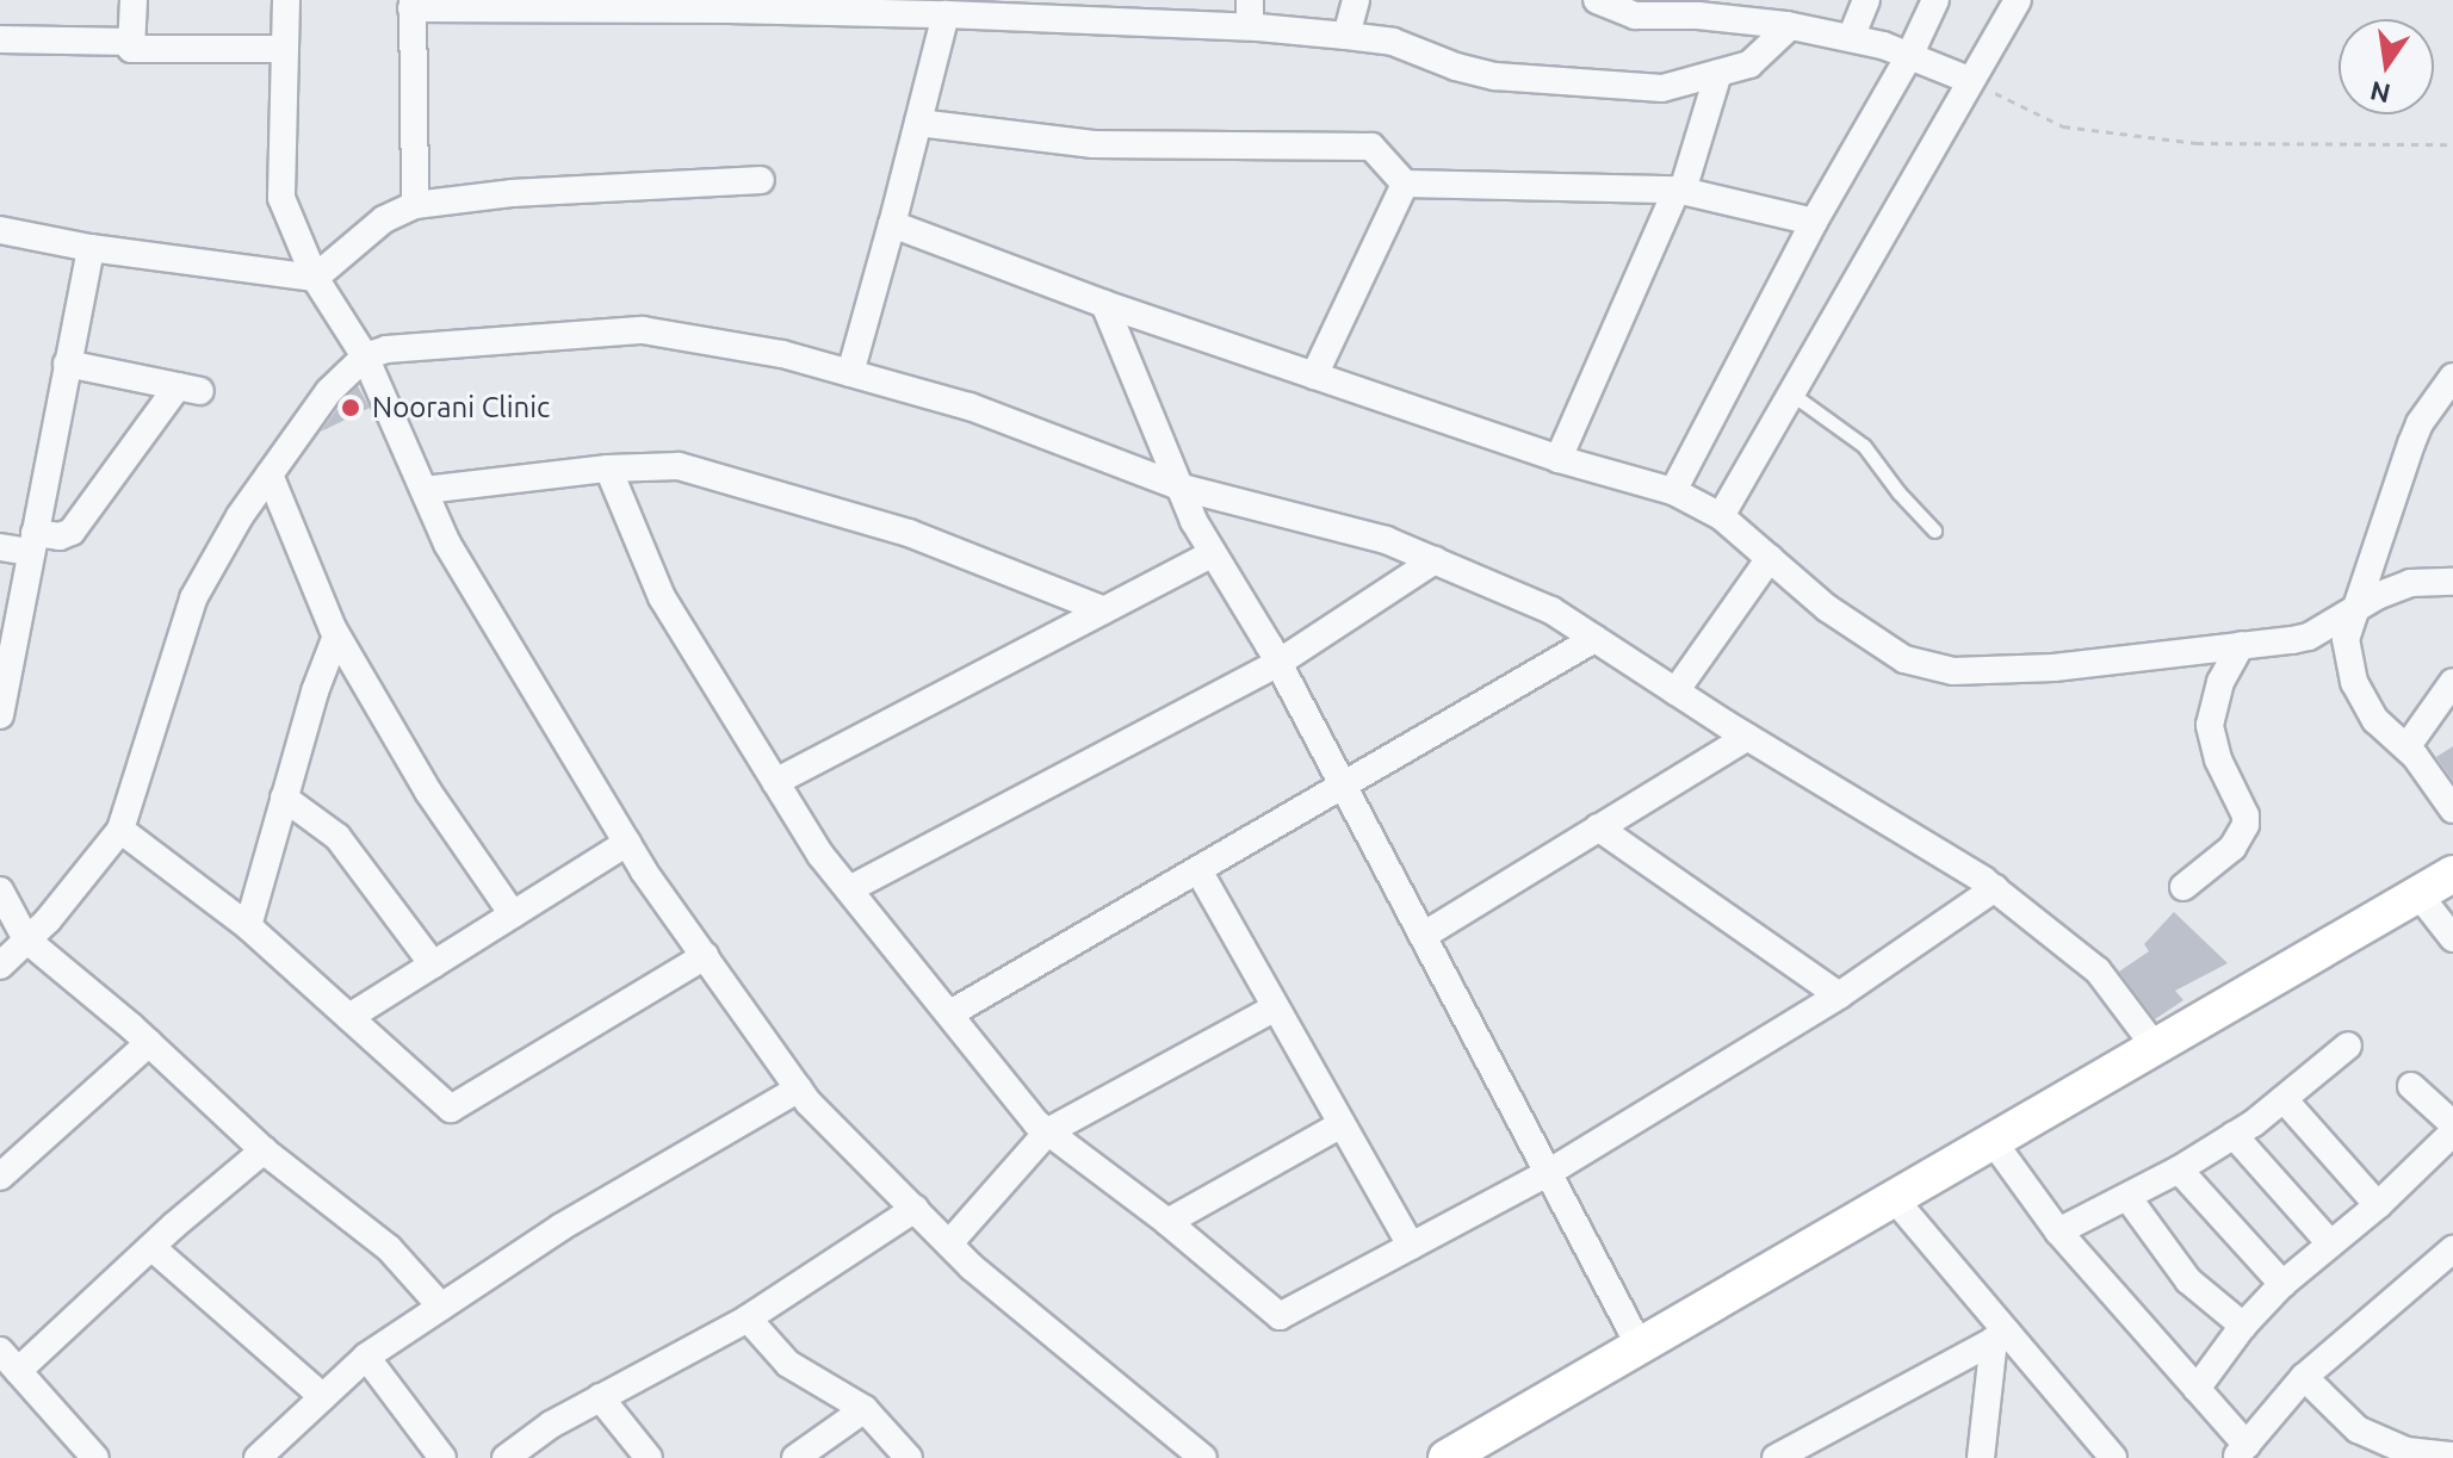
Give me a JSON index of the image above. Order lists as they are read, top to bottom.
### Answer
{
  "places": ["Noorani Clinic"],
  "north": "bottom"
}
